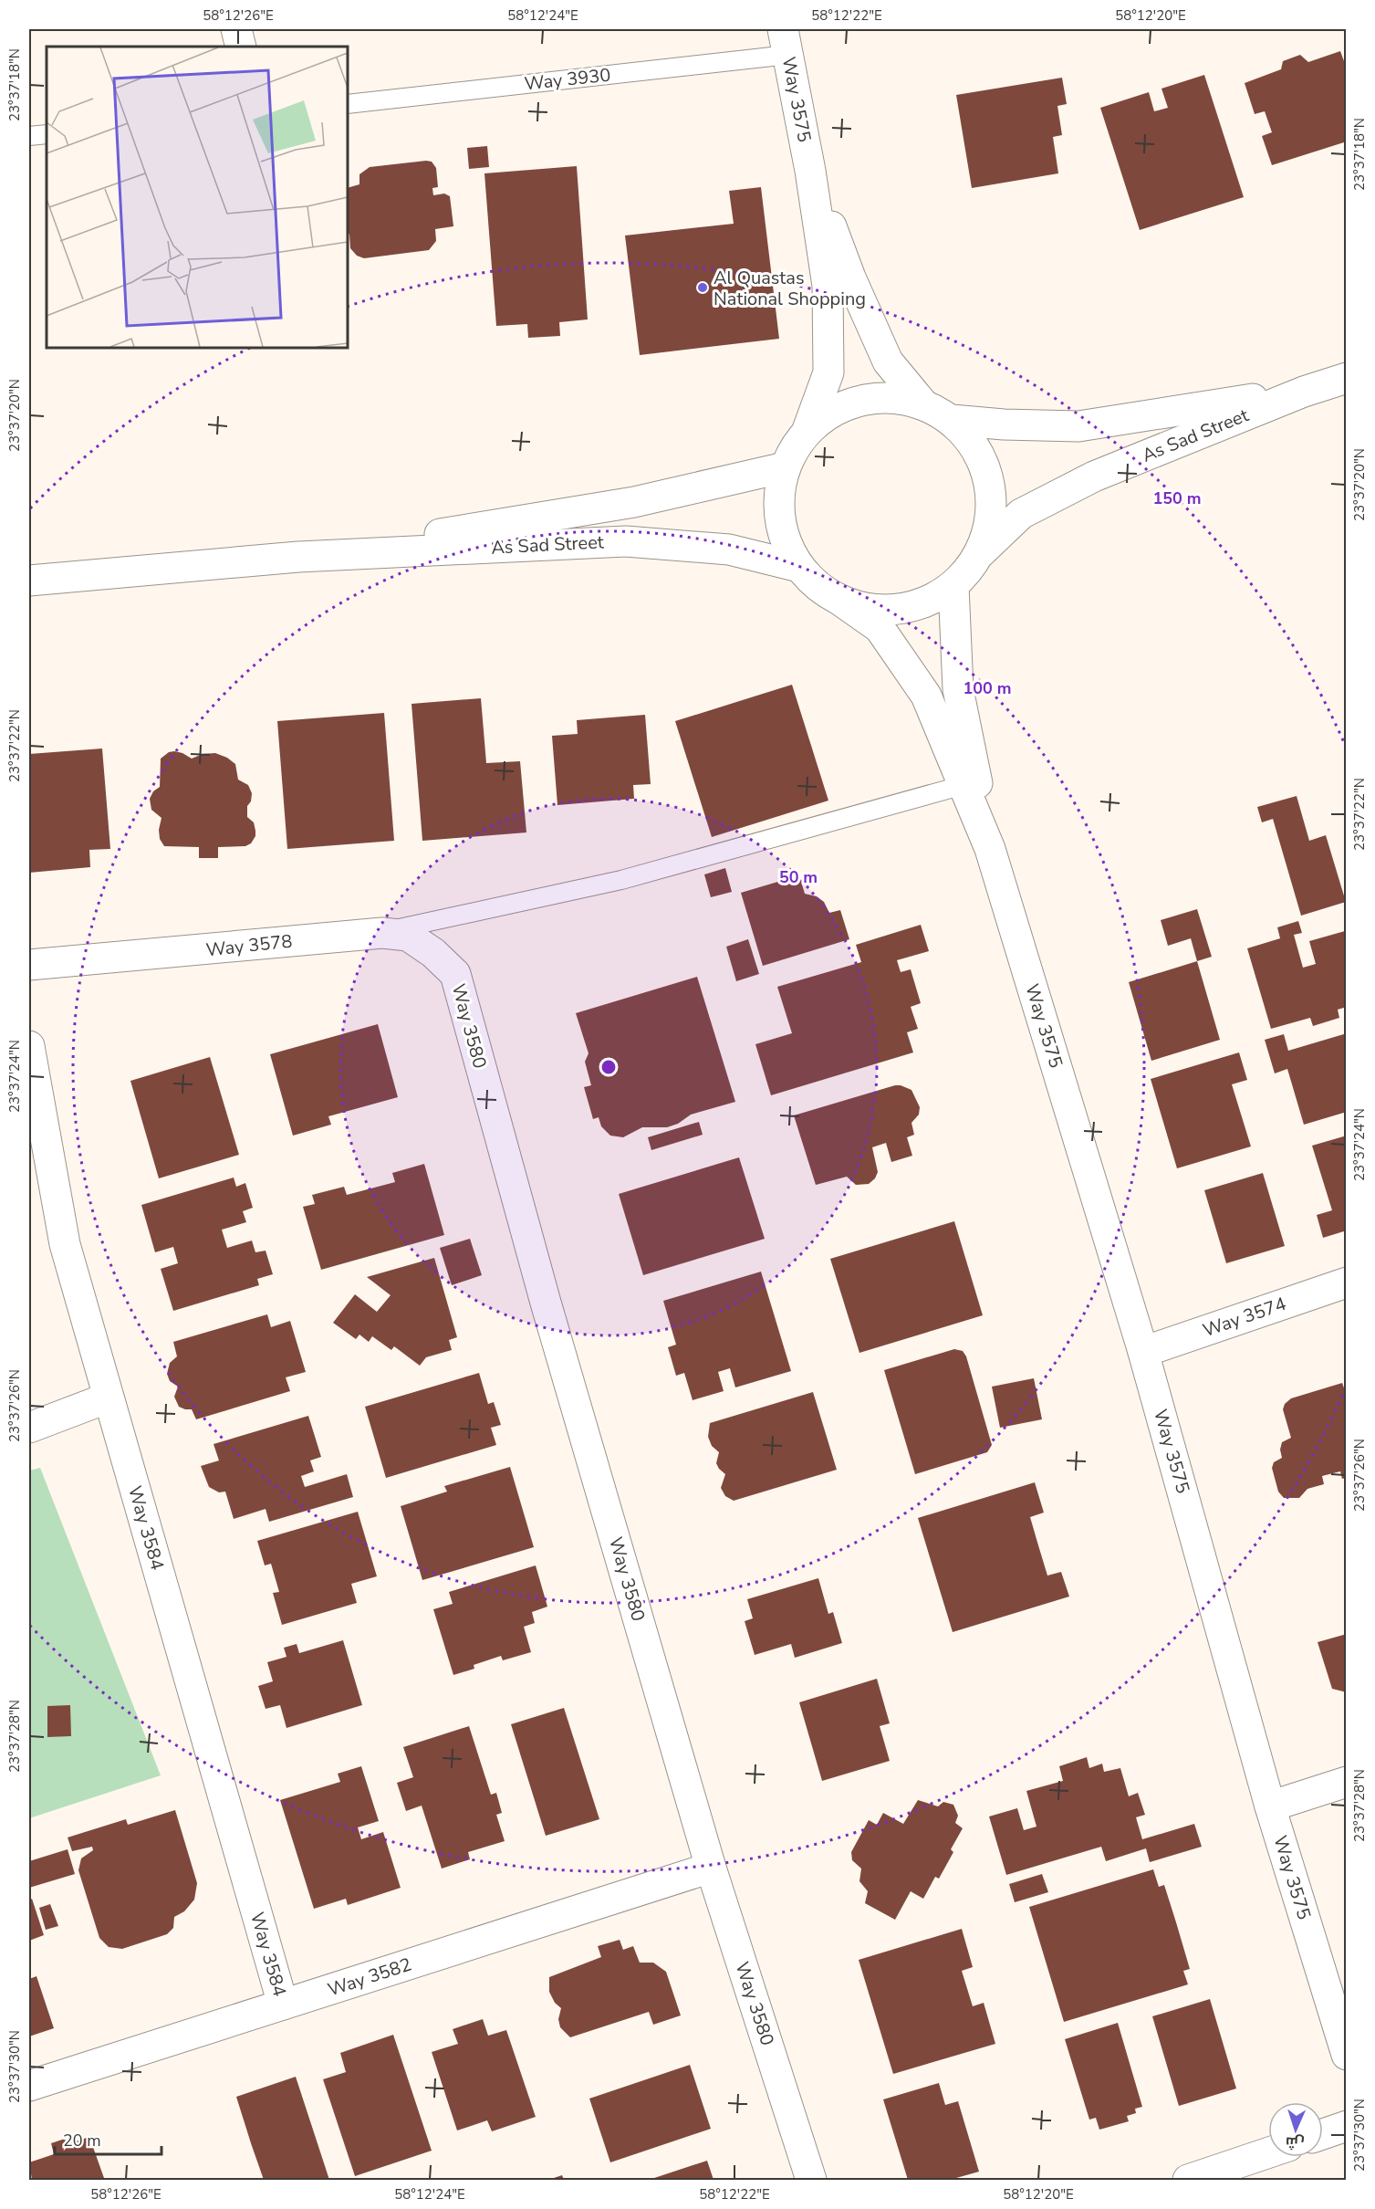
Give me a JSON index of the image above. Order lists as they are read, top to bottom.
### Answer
{
  "streets": {
    "street": [
      "Way 3575",
      "As Sad Street",
      "Way 3578",
      "Way 3580",
      "Way 3574",
      "Way 3584",
      "Way 3582"
    ],
    "lane": ["Way 3930"]
  },
  "crossings": [
    ["Way 3930", "Way 3575"],
    ["Way 3575", "Way 3574"],
    ["Way 3578", "Way 3580"],
    ["Way 3580", "Way 3582"],
    ["Way 3584", "Way 3582"]
  ],
  "places": ["Al Quastas National Shopping"],
  "scale_bar": "20 m",
  "north": "bottom",
  "coordinates": [
    "58°12'26\"E",
    "58°12'24\"E",
    "58°12'22\"E",
    "58°12'20\"E",
    "23°37'18\"N",
    "23°37'20\"N",
    "23°37'22\"N",
    "23°37'24\"N",
    "23°37'26\"N",
    "23°37'28\"N",
    "23°37'30\"N"
  ],
  "rings": ["150 m", "100 m", "50 m"]
}
